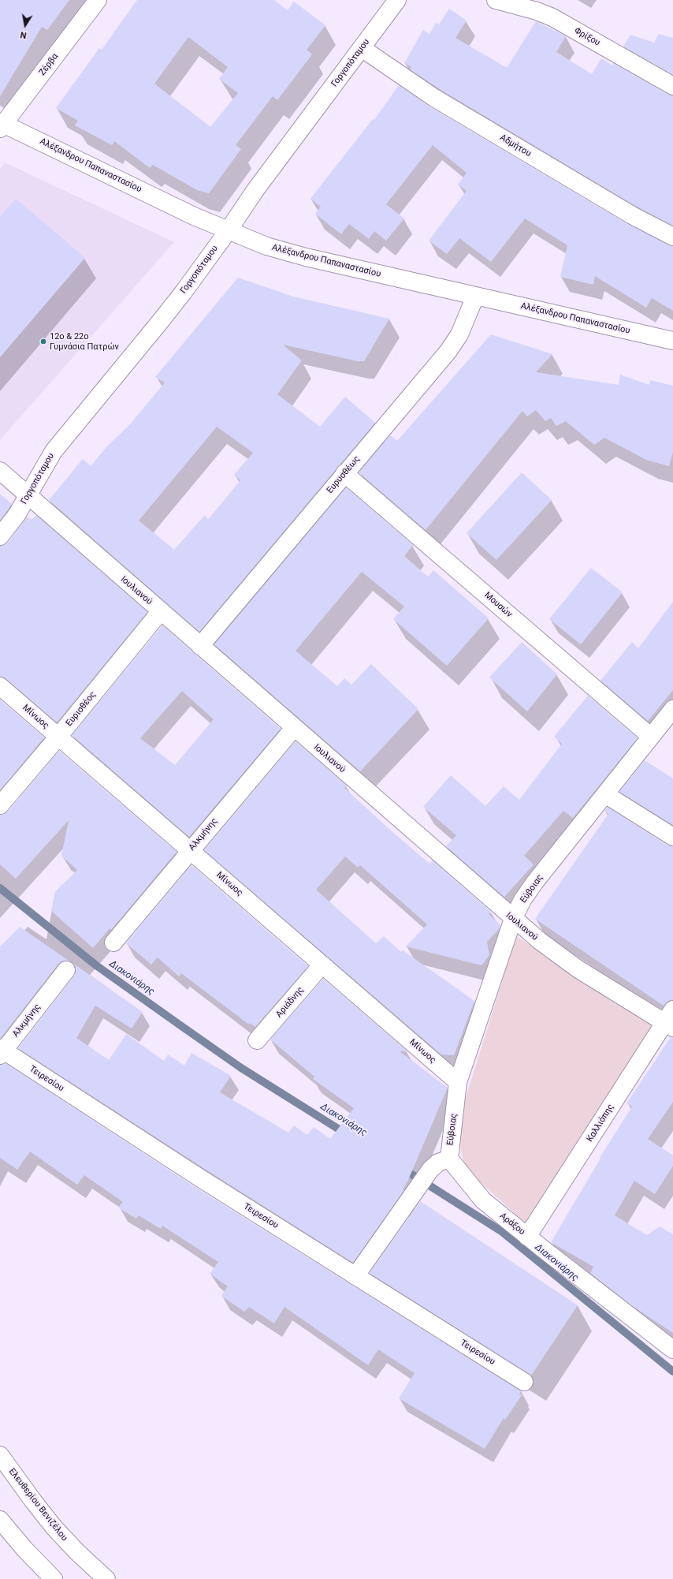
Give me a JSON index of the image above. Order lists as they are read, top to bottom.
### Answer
{
  "streets": {
    "street": [
      "Φρίξου",
      "Γοργοπόταμου",
      "Ζέρβα",
      "Αδμήτου",
      "Αλέξανδρου Παπαναστασίου",
      "Ευρυσθέως",
      "Ιουλιανού",
      "Μουσών",
      "Ευρισθέος",
      "Μίνωος",
      "Αλκμήνης",
      "Εύβοιας",
      "Αριάδνης",
      "Τειρεσίου",
      "Καλλιόπης",
      "Αράξου",
      "Ελευθερίου Βενιζέλου"
    ]
  },
  "crossings": [
    ["Γοργοπόταμου", "Αδμήτου"],
    ["Γοργοπόταμου", "Αλέξανδρου Παπαναστασίου"],
    ["Γοργοπόταμου", "Ιουλιανού"],
    ["Ζέρβα", "Αλέξανδρου Παπαναστασίου"],
    ["Αλέξανδρου Παπαναστασίου", "Ευρυσθέως"],
    ["Ευρυσθέως", "Ιουλιανού"],
    ["Ευρυσθέως", "Μουσών"],
    ["Ιουλιανού", "Ευρισθέος"],
    ["Ιουλιανού", "Αλκμήνης"],
    ["Ιουλιανού", "Εύβοιας"],
    ["Ιουλιανού", "Καλλιόπης"],
    ["Μουσών", "Εύβοιας"],
    ["Ευρισθέος", "Μίνωος"],
    ["Μίνωος", "Αλκμήνης"],
    ["Μίνωος", "Εύβοιας"],
    ["Μίνωος", "Αριάδνης"],
    ["Αλκμήνης", "Τειρεσίου"],
    ["Εύβοιας", "Αράξου"],
    ["Καλλιόπης", "Αράξου"]
  ],
  "water": ["Διακονιάρης"],
  "places": ["12ο & 22ο Γυμνάσια Πατρών"],
  "north": "bottom"
}
